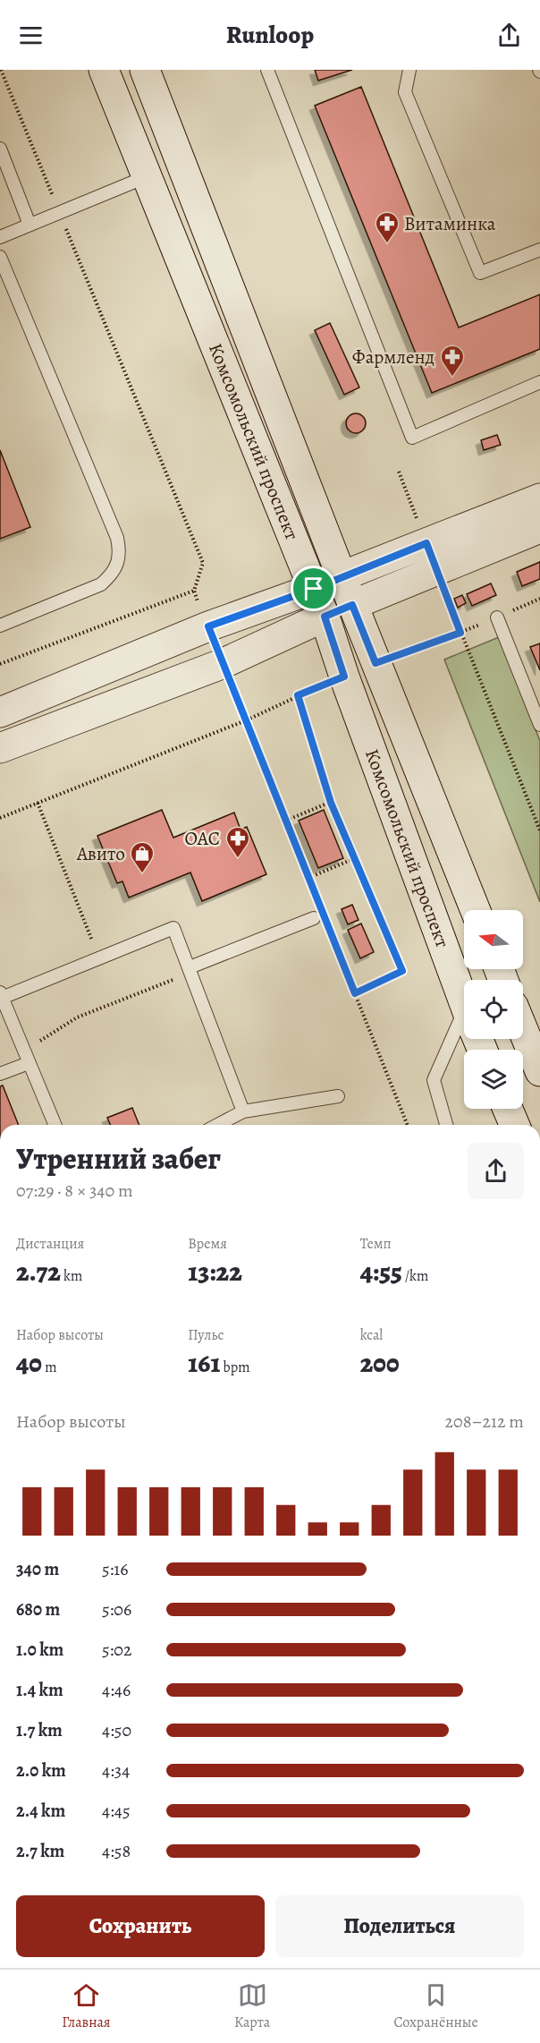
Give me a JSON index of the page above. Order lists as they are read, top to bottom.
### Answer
{
  "streets": {
    "main road": ["Комсомольский проспект"]
  },
  "places": {
    "pharmacy": ["Витаминка", "Фармленд", "ОАС"],
    "shop": ["Авито"]
  },
  "north": "left",
  "page": {
    "header": "Runloop",
    "heading": ["Утренний забег", "07:29 · 8 × 340 m"],
    "stats": [
      ["Дистанция", "2.72 km"],
      ["Время", "13:22"],
      ["Темп", "4:55 /km"],
      ["Набор высоты", "40 m"],
      ["Пульс", "161 bpm"],
      ["kcal", "200"]
    ],
    "chart": ["Набор высоты", "208–212 m"],
    "list": [
      {
        "name": "340 m",
        "note": "5:16"
      },
      {
        "name": "680 m",
        "note": "5:06"
      },
      {
        "name": "1.0 km",
        "note": "5:02"
      },
      {
        "name": "1.4 km",
        "note": "4:46"
      },
      {
        "name": "1.7 km",
        "note": "4:50"
      },
      {
        "name": "2.0 km",
        "note": "4:34"
      },
      {
        "name": "2.4 km",
        "note": "4:45"
      },
      {
        "name": "2.7 km",
        "note": "4:58"
      }
    ],
    "buttons": ["Сохранить", "Поделиться"],
    "tabs": ["Главная", "Карта", "Сохранённые"]
  }
}
